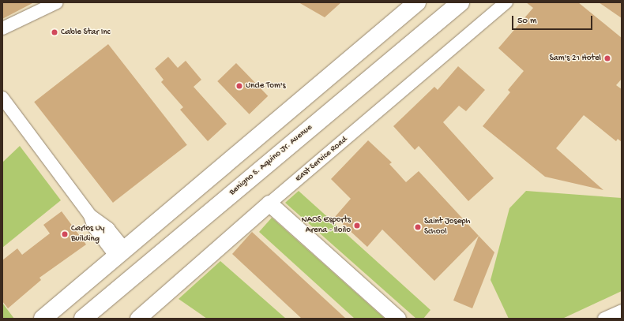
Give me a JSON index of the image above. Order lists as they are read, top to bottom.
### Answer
{
  "streets": {
    "highway": ["Benigno S. Aquino Jr. Avenue"],
    "main road": ["East Service Road"]
  },
  "places": [
    "Cable Star Inc",
    "Sam's 21 Hotel",
    "Uncle Tom's",
    "NAOS Esports Arena - Iloilo",
    "Saint Joseph School",
    "Carlos Uy Building"
  ],
  "scale_bar": "50 m"
}
